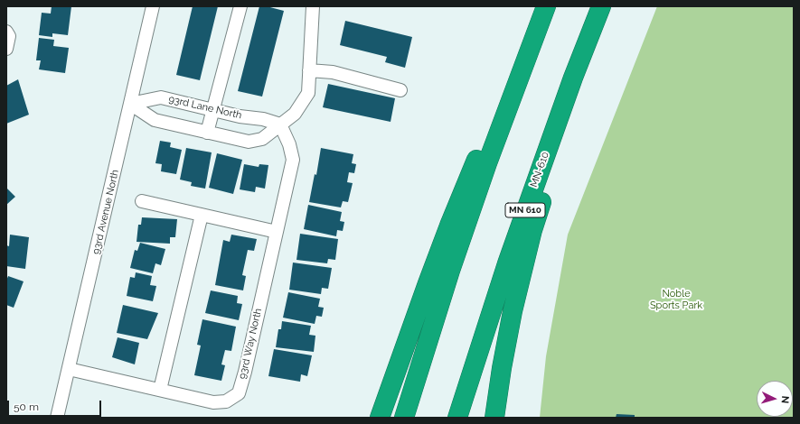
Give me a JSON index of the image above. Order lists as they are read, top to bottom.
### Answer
{
  "streets": {
    "highway": ["MN-610", "MN 610"],
    "street": ["93rd Lane North", "93rd Avenue North", "93rd Way North"]
  },
  "crossings": [
    ["93rd Lane North", "93rd Avenue North"],
    ["93rd Lane North", "93rd Way North"],
    ["93rd Avenue North", "93rd Way North"]
  ],
  "parks": ["Noble Sports Park"],
  "scale_bar": "50 m",
  "north": "right"
}
